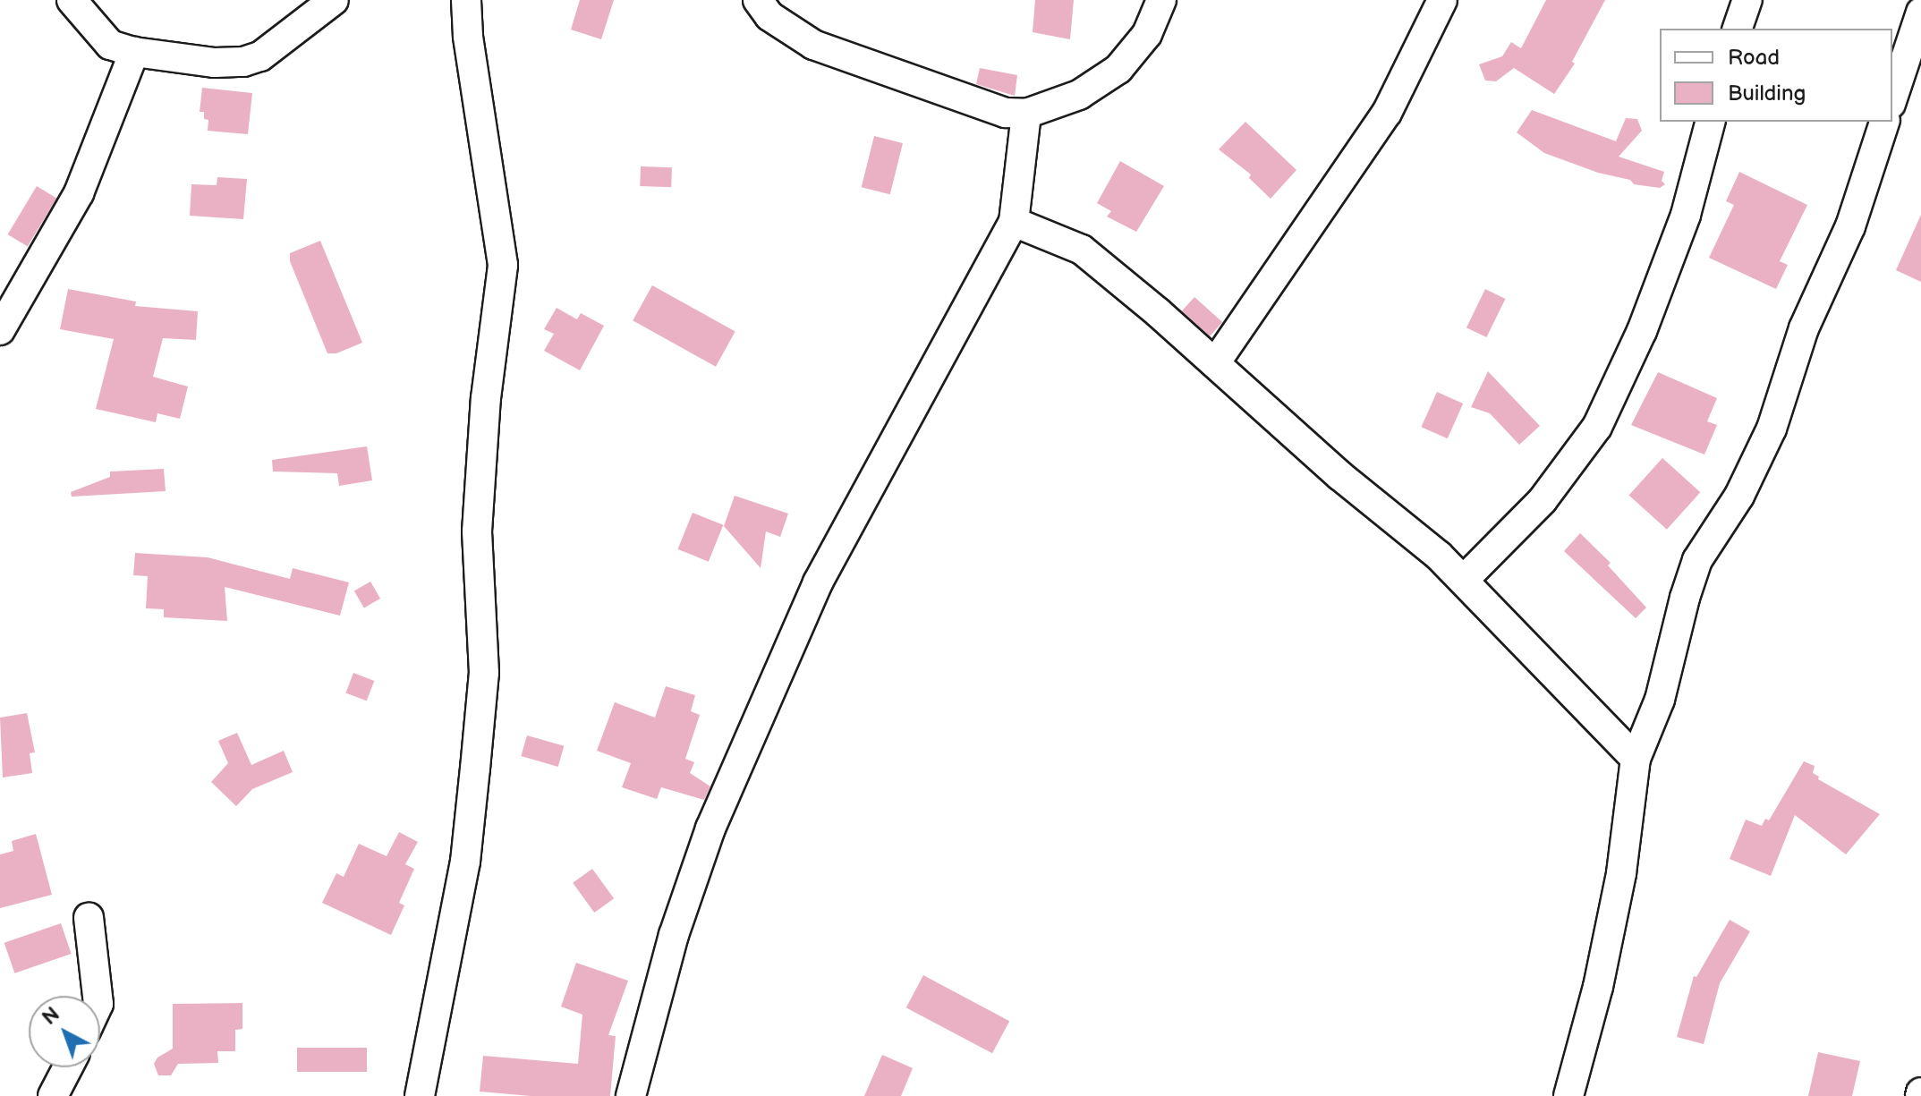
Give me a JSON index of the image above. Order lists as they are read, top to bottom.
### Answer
{
  "legend": ["Road", "Building"],
  "north": "top left"
}
